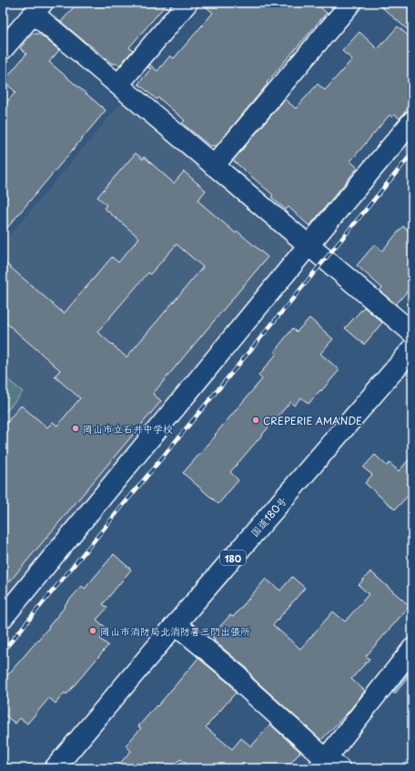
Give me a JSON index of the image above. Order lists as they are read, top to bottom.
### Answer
{
  "streets": {
    "main road": ["国道180号", "180"]
  },
  "places": ["CREPERIE AMANDE", "岡山市立石井中学校", "岡山市消防局北消防署三門出張所"]
}
